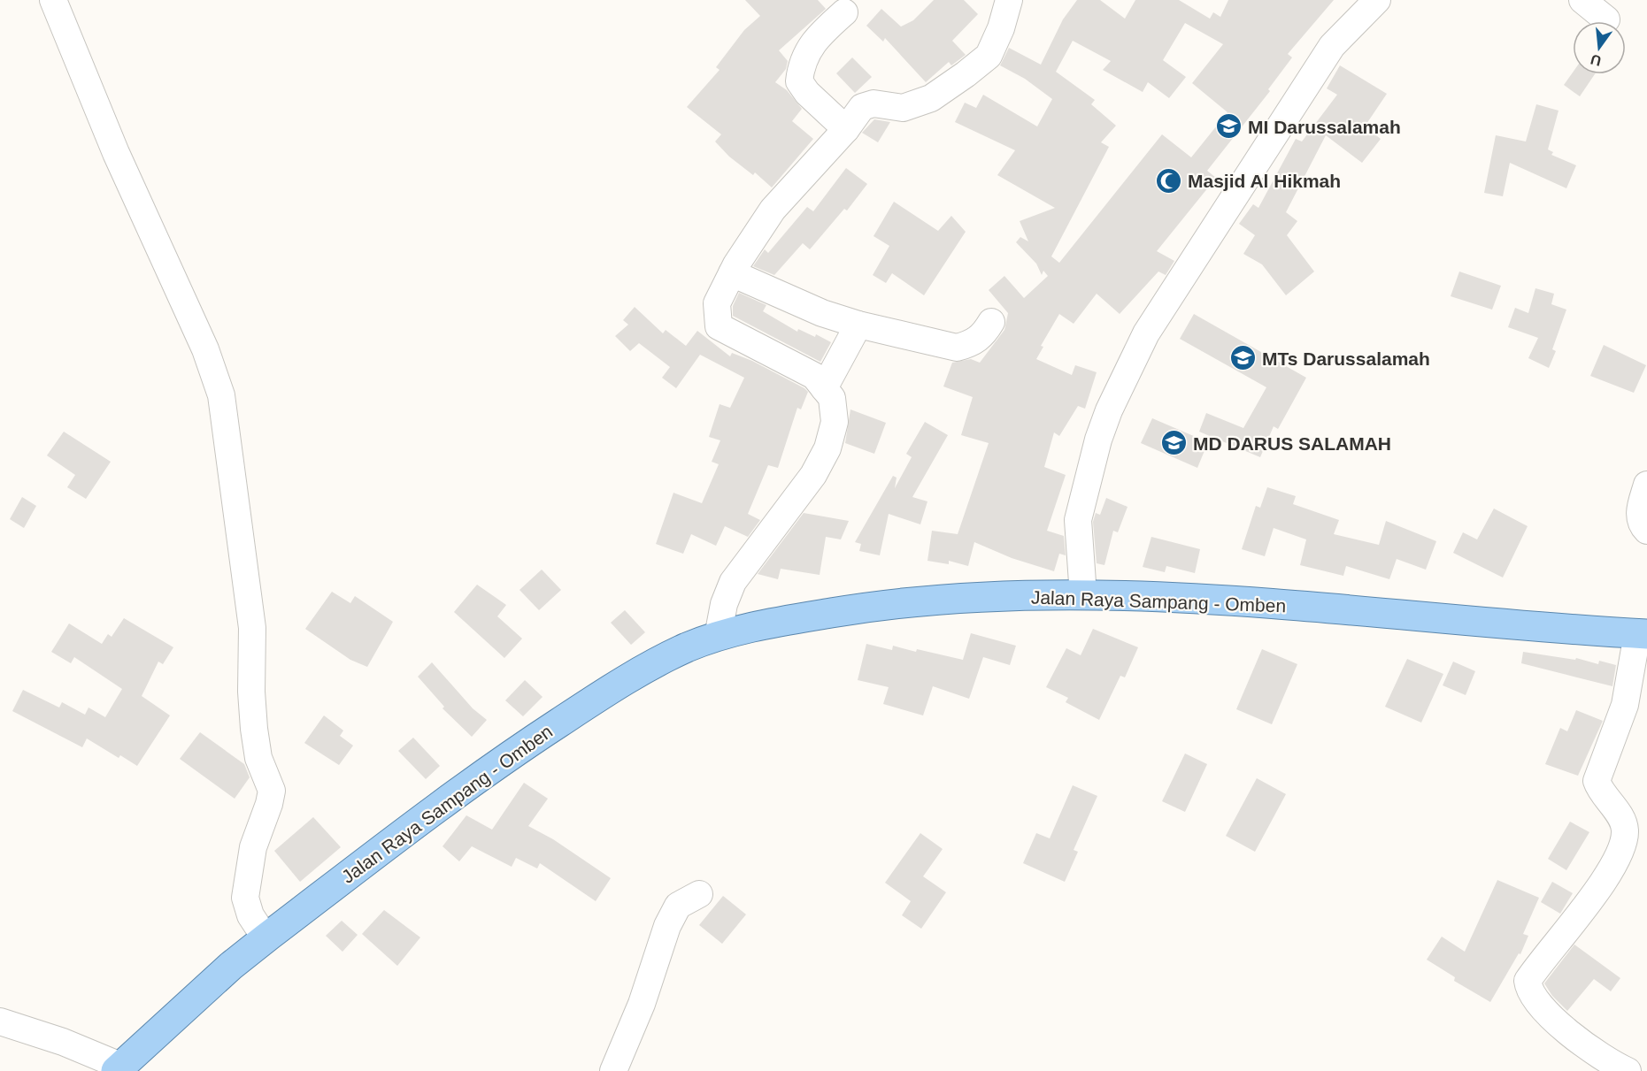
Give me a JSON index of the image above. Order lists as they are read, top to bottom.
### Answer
{
  "streets": {
    "main road": ["Jalan Raya Sampang - Omben"]
  },
  "places": {
    "school or university": ["MI Darussalamah", "MTs Darussalamah", "MD DARUS SALAMAH"],
    "mosque": ["Masjid Al Hikmah"]
  },
  "north": "bottom"
}
